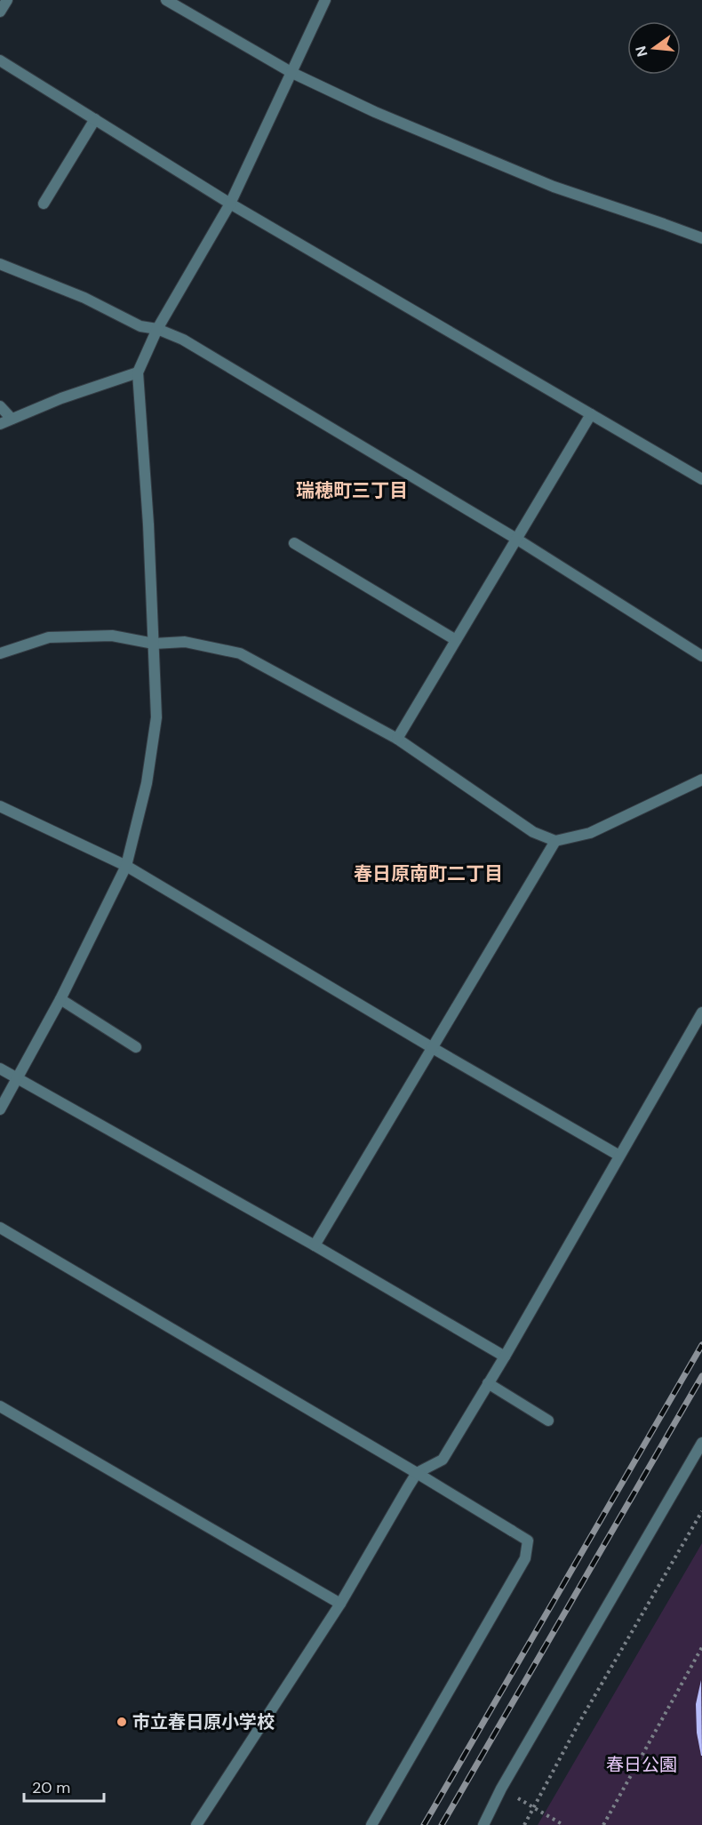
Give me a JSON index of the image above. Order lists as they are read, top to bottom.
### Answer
{
  "districts": ["瑞穂町三丁目", "春日原南町二丁目"],
  "parks": ["春日公園"],
  "places": ["市立春日原小学校"],
  "scale_bar": "20 m",
  "north": "left"
}
